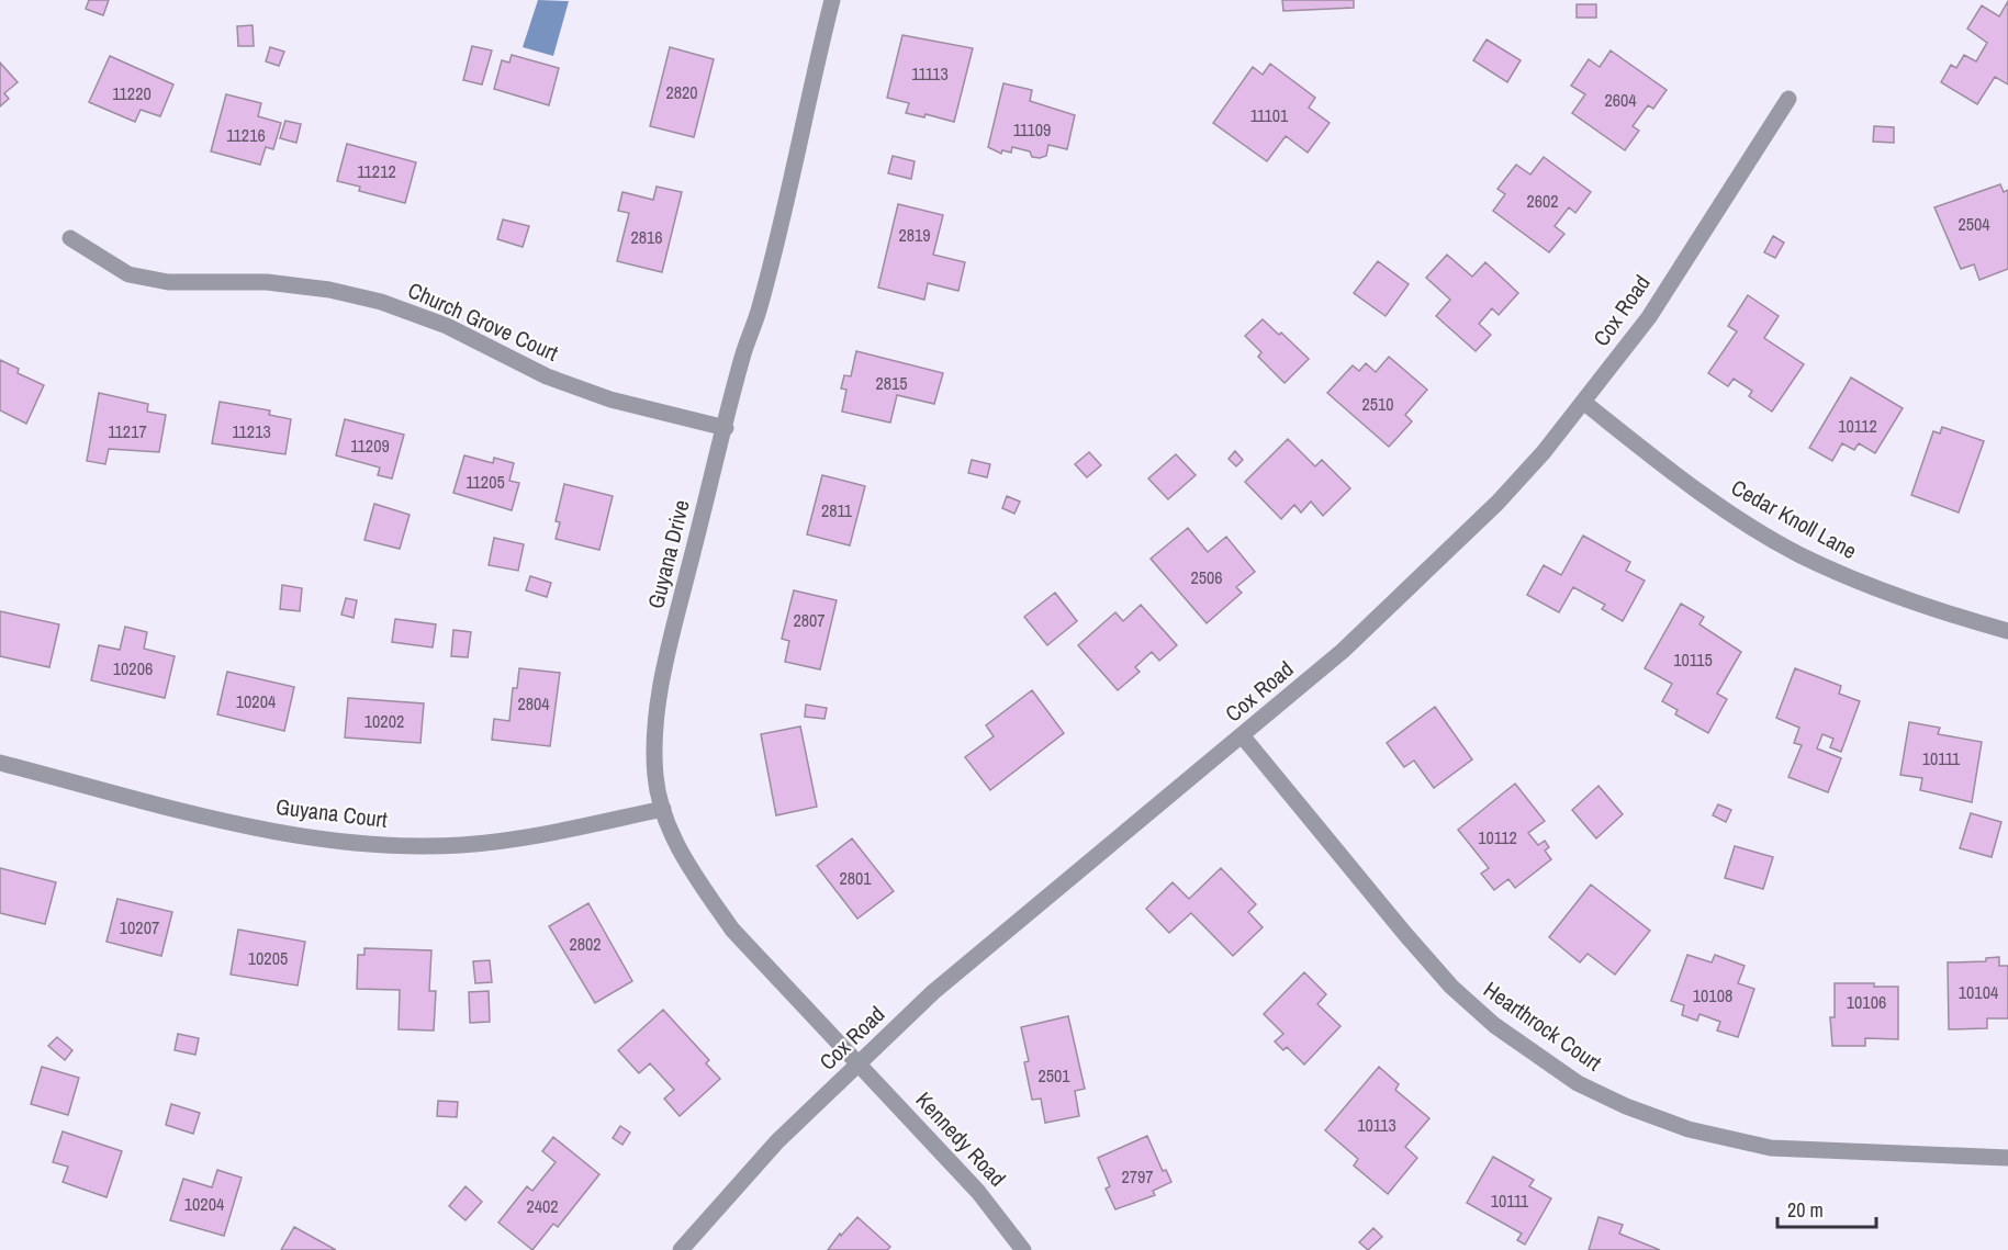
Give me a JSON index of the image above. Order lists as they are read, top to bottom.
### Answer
{
  "streets": {
    "street": [
      "Cox Road",
      "Church Grove Court",
      "Cedar Knoll Lane",
      "Guyana Drive",
      "Guyana Court",
      "Hearthrock Court",
      "Kennedy Road"
    ]
  },
  "crossings": [
    ["Cox Road", "Cedar Knoll Lane"],
    ["Cox Road", "Guyana Drive"],
    ["Cox Road", "Hearthrock Court"],
    ["Cox Road", "Kennedy Road"],
    ["Church Grove Court", "Guyana Drive"],
    ["Guyana Drive", "Guyana Court"],
    ["Guyana Drive", "Kennedy Road"]
  ],
  "house_numbers": [
    "11113",
    "2820",
    "11220",
    "2604",
    "11101",
    "11109",
    "11216",
    "11212",
    "2602",
    "2504",
    "2819",
    "2816",
    "2815",
    "2510",
    "10112",
    "11217",
    "11213",
    "11209",
    "11205",
    "2811",
    "2506",
    "2807",
    "10115",
    "10206",
    "10204",
    "2804",
    "10202",
    "10111",
    "10112",
    "2801",
    "10207",
    "2802",
    "10205",
    "10104",
    "10108",
    "10106",
    "2501",
    "10113",
    "2797",
    "10111",
    "10204",
    "2402"
  ],
  "scale_bar": "20 m"
}
